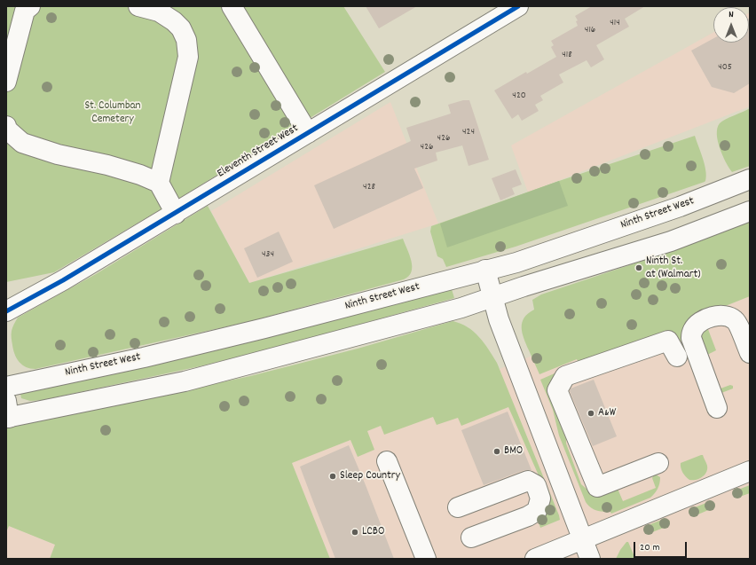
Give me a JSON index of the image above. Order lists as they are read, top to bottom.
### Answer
{
  "streets": {
    "main road": ["Eleventh Street West", "Ninth Street West"]
  },
  "parks": ["St. Columban Cemetery"],
  "places": [
    "Ninth St. at (Walmart)",
    "A&W",
    "BMO",
    "Sleep Country",
    "LCBO"
  ],
  "house_numbers": [
    "414",
    "416",
    "418",
    "405",
    "420",
    "424",
    "426",
    "426",
    "428",
    "434"
  ],
  "scale_bar": "20 m",
  "north": "top"
}
